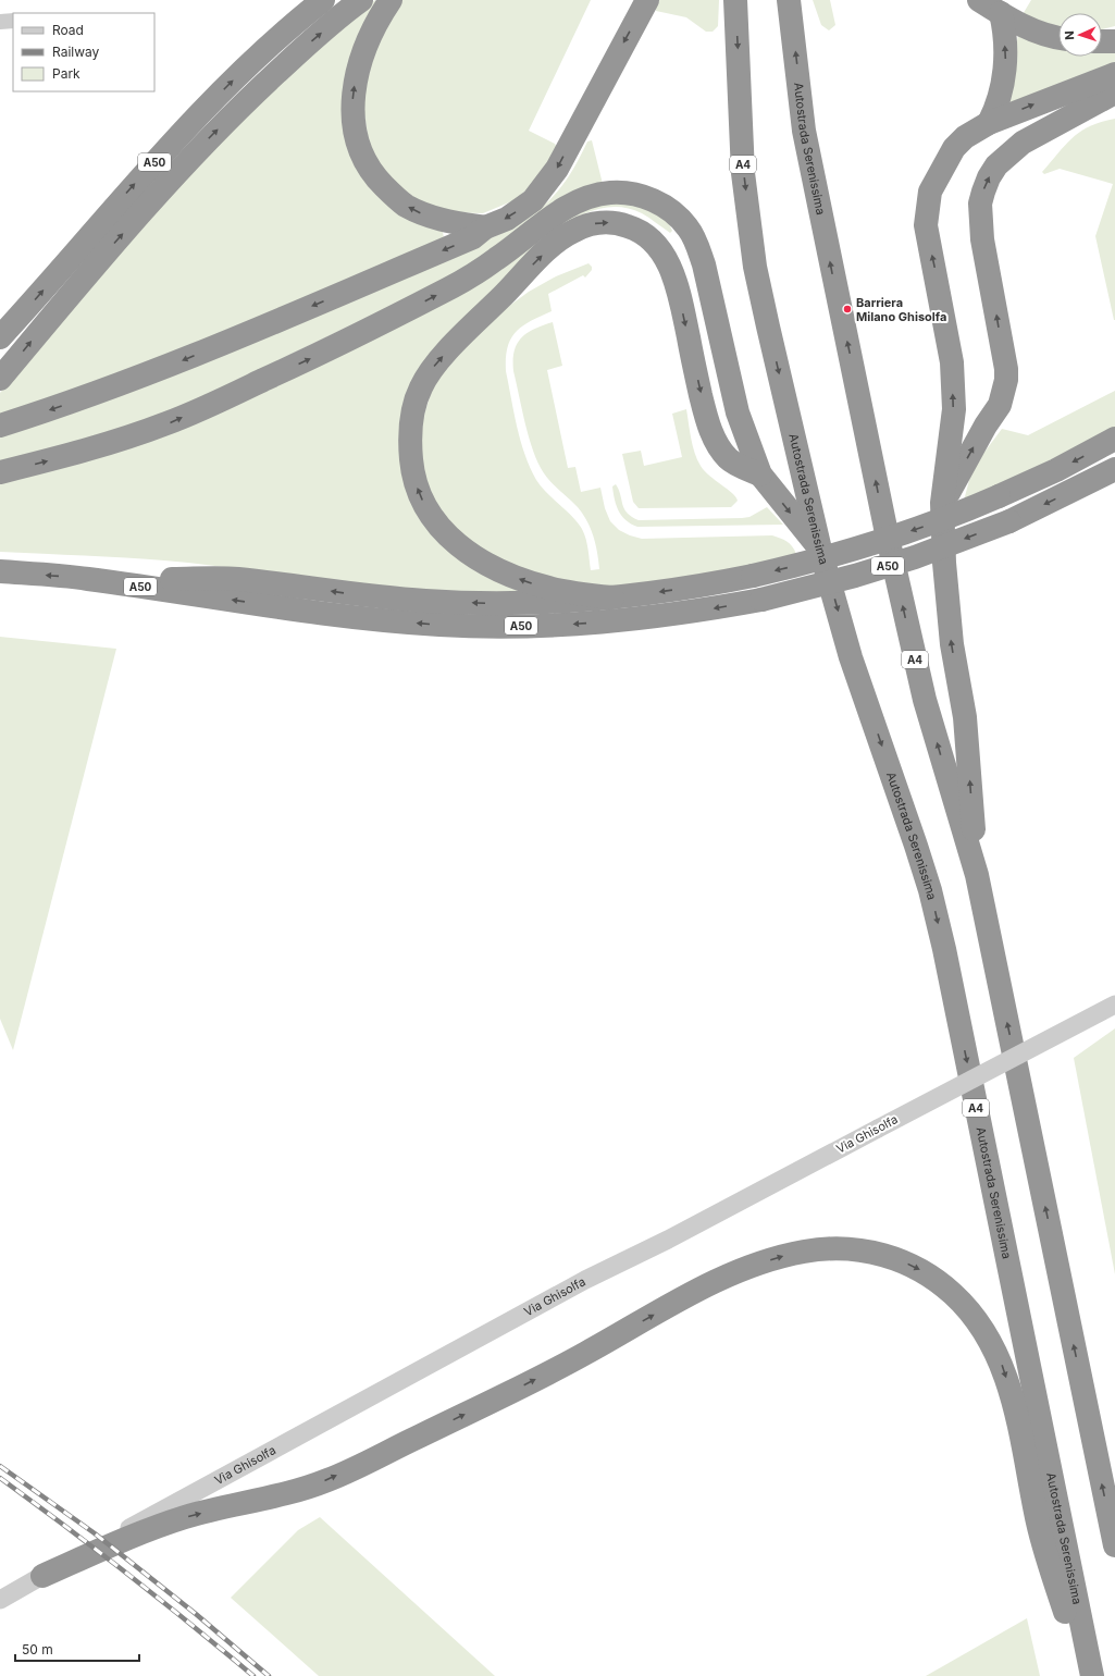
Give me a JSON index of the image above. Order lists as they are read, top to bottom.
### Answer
{
  "streets": {
    "highway": ["Autostrada Serenissima", "A50", "A4"],
    "street": ["Via Ghisolfa"]
  },
  "places": ["Barriera Milano Ghisolfa"],
  "legend": ["Road", "Railway", "Park"],
  "scale_bar": "50 m",
  "north": "left"
}
